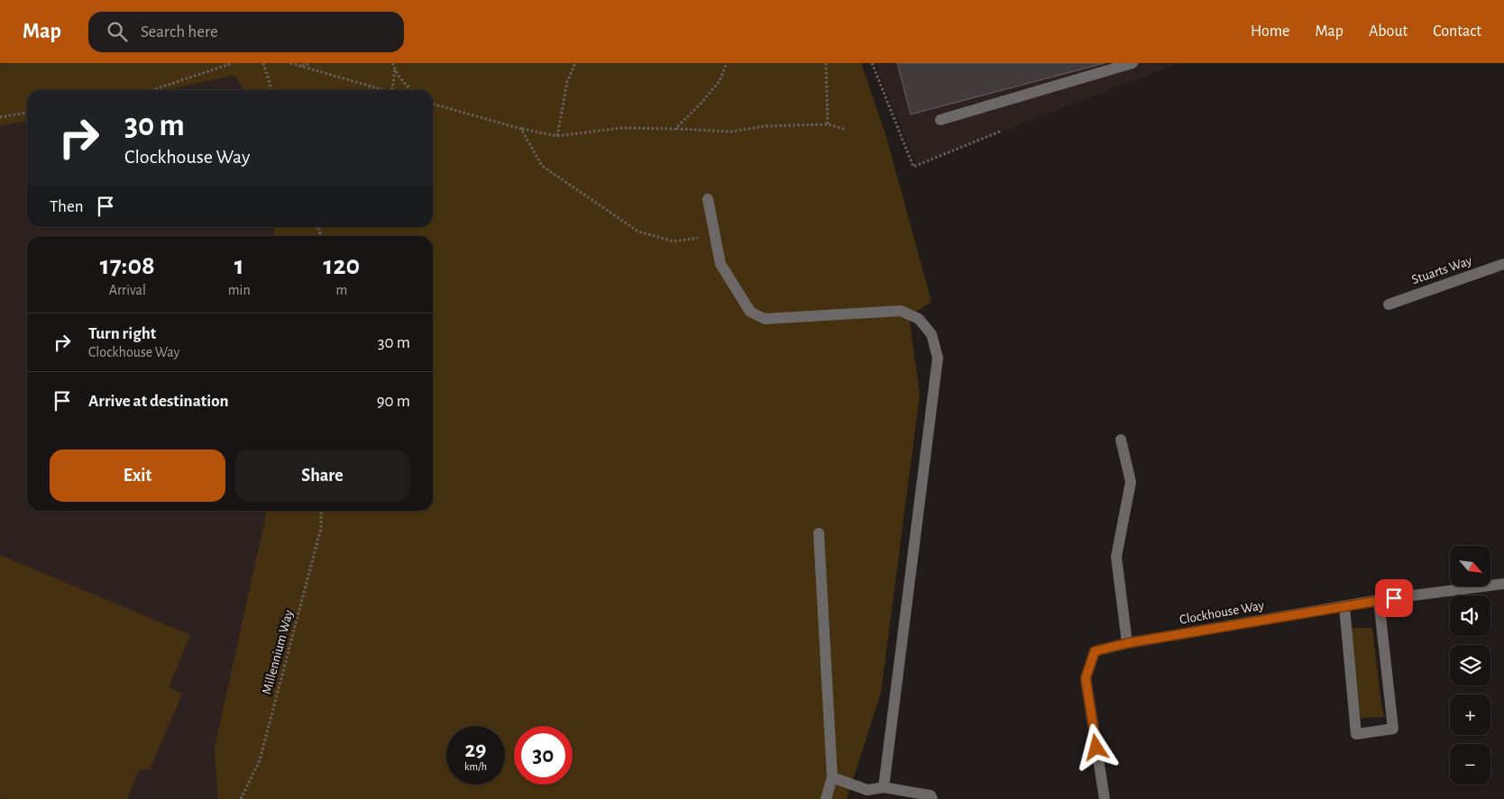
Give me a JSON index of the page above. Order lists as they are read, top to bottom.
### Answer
{
  "streets": {
    "street": ["Stuarts Way", "Clockhouse Way"],
    "path": ["Millennium Way"]
  },
  "north": "bottom right",
  "page": {
    "header": "Map",
    "search": "Search here",
    "nav": [
      "Home",
      "Map",
      "About",
      "Contact"
    ],
    "turn": ["30 m", "Clockhouse Way"],
    "then": "Then",
    "eta": [
      "17:08",
      "Arrival",
      "1",
      "min",
      "120",
      "m"
    ],
    "list": [
      {
        "name": "Turn right",
        "note": "Clockhouse Way",
        "value": "30 m"
      },
      {
        "name": "Arrive at destination",
        "value": "90 m"
      }
    ],
    "buttons": ["Exit", "Share"],
    "map_buttons": ["+", "−"],
    "speed": "29 km/h",
    "limit": "30"
  }
}
